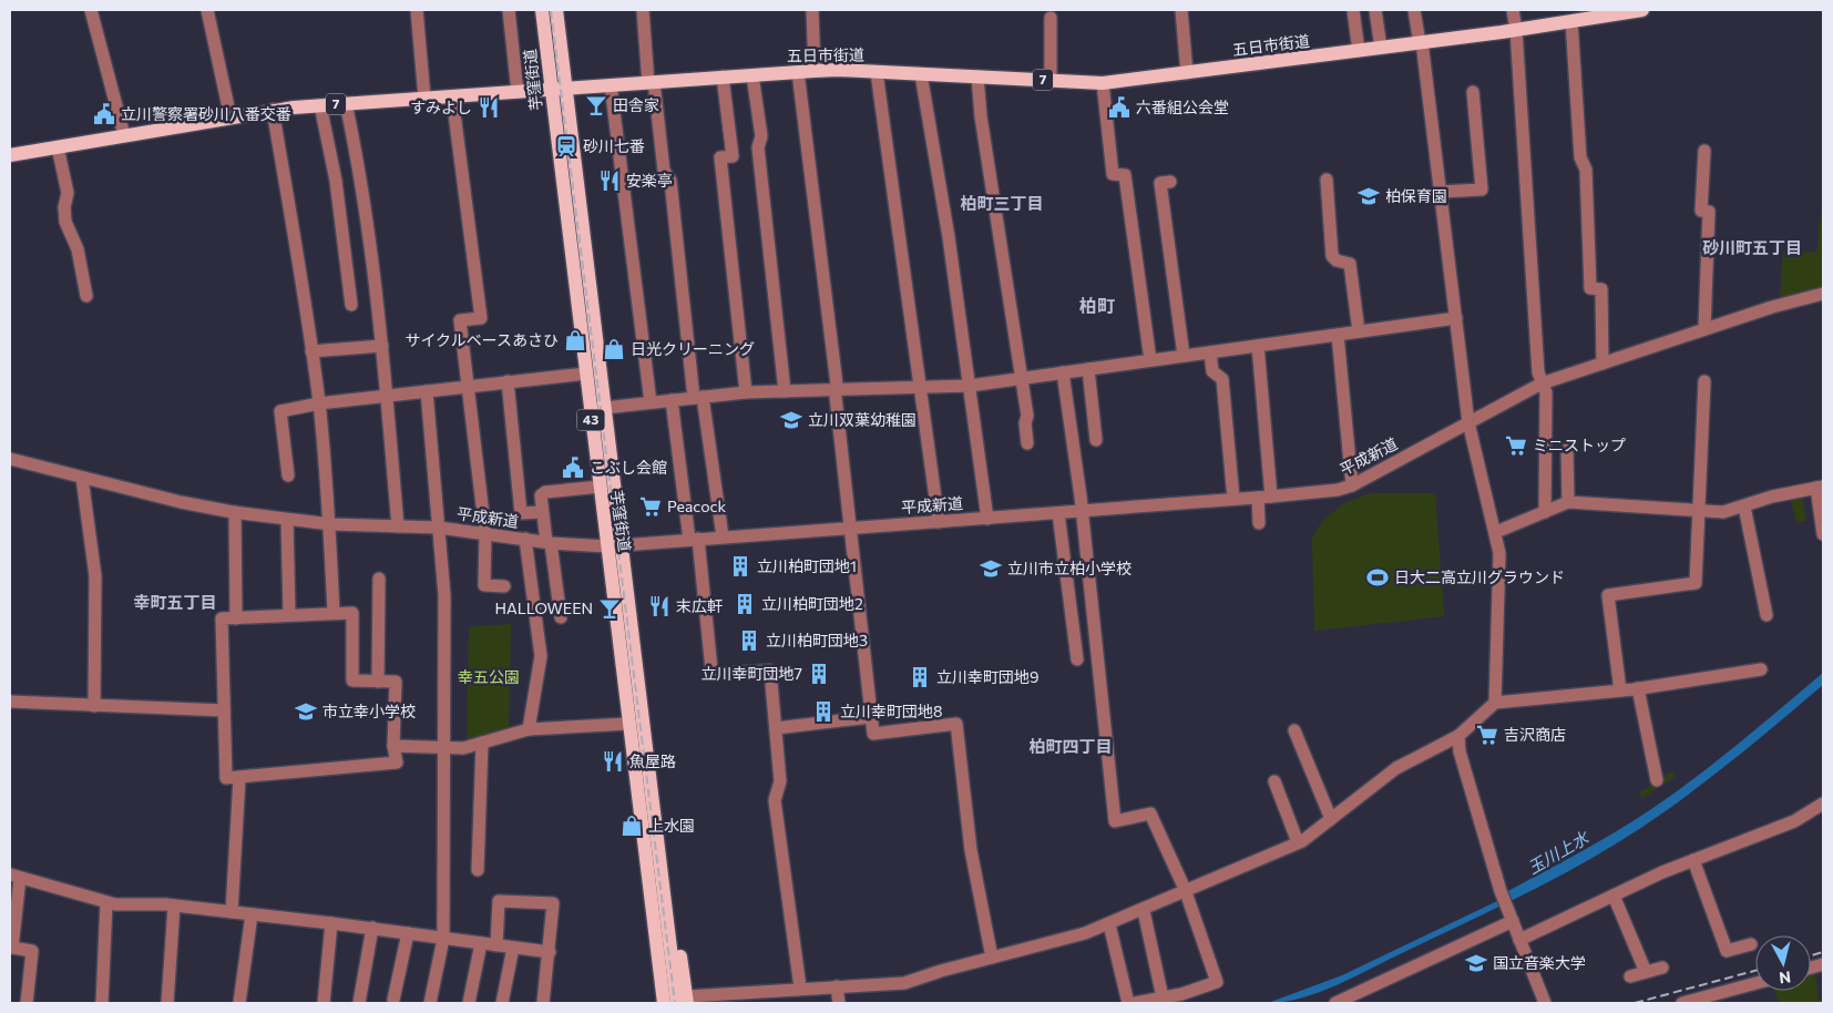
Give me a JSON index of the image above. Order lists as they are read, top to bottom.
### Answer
{
  "streets": {
    "main road": [
      "五日市街道",
      "芋窪街道",
      "7",
      "43"
    ],
    "street": ["平成新道"]
  },
  "crossings": [
    ["五日市街道", "芋窪街道"],
    ["芋窪街道", "平成新道"]
  ],
  "districts": [
    "柏町三丁目",
    "砂川町五丁目",
    "柏町",
    "幸町五丁目",
    "柏町四丁目"
  ],
  "water": ["玉川上水"],
  "parks": ["幸五公園"],
  "places": {
    "bar": ["田舎家", "HALLOWEEN"],
    "restaurant": [
      "すみよし",
      "安楽亭",
      "末広軒",
      "魚屋路"
    ],
    "public building": ["六番組公会堂", "立川警察署砂川八番交番", "こぶし会館"],
    "station": ["砂川七番"],
    "school or university": [
      "柏保育園",
      "立川双葉幼稚園",
      "立川市立柏小学校",
      "市立幸小学校",
      "国立音楽大学"
    ],
    "shop": ["サイクルベースあさひ", "日光クリーニング", "上水園"],
    "supermarket": ["ミニストップ", "Peacock", "吉沢商店"],
    "building": [
      "立川柏町団地1",
      "立川柏町団地2",
      "立川柏町団地3",
      "立川幸町団地7",
      "立川幸町団地9",
      "立川幸町団地8"
    ],
    "sports": ["日大二高立川グラウンド"]
  },
  "north": "bottom"
}
